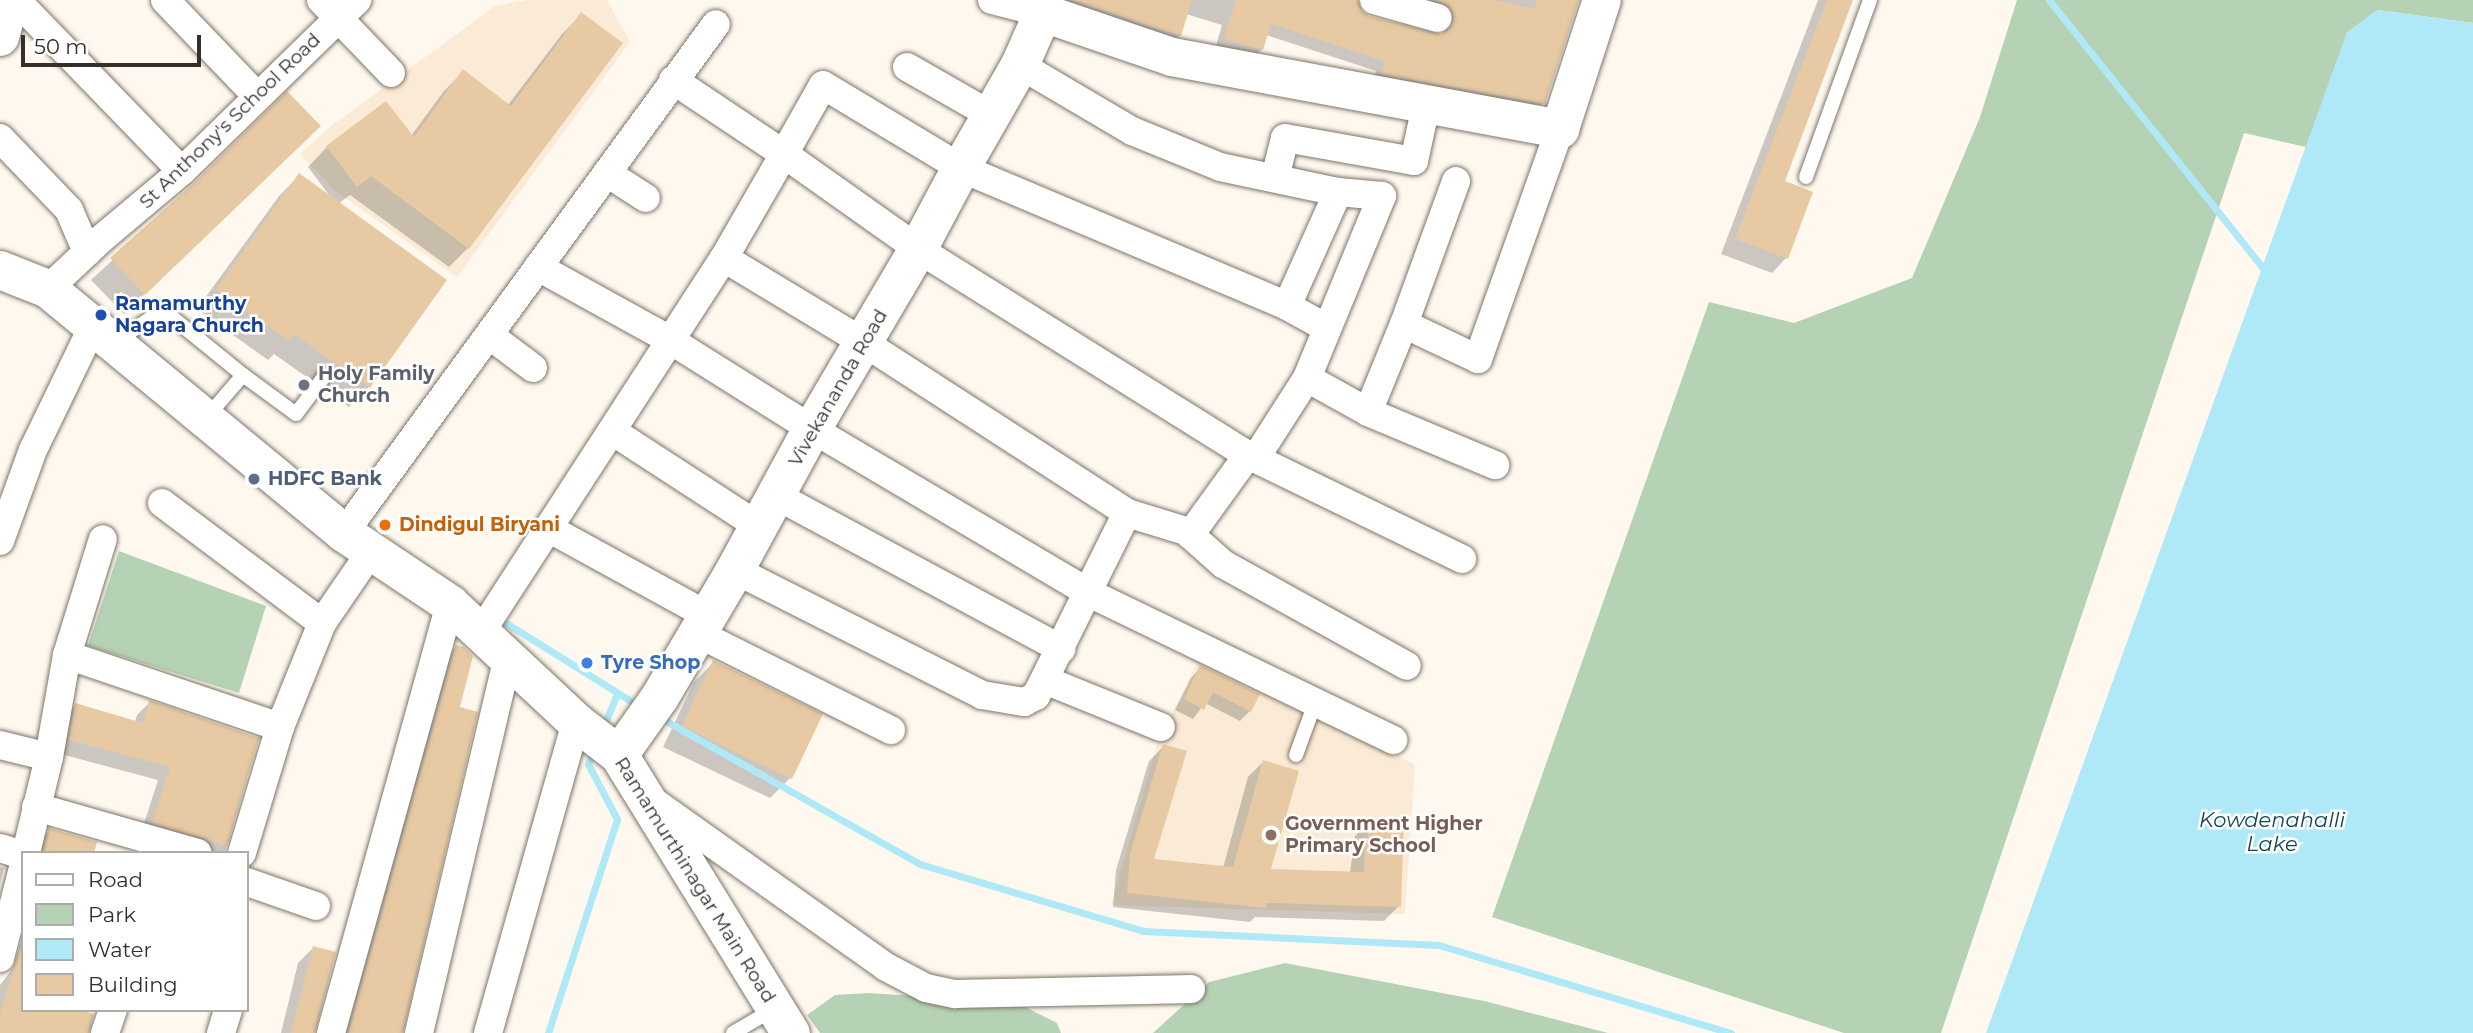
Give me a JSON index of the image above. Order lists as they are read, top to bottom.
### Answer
{
  "streets": {
    "street": ["St Anthony's School Road", "Vivekananda Road", "Ramamurthinagar Main Road"]
  },
  "crossings": [
    ["St Anthony's School Road", "Ramamurthinagar Main Road"],
    ["Vivekananda Road", "Ramamurthinagar Main Road"]
  ],
  "water": ["Kowdenahalli Lake"],
  "places": [
    "Ramamurthy Nagara Church",
    "Holy Family Church",
    "HDFC Bank",
    "Dindigul Biryani",
    "Tyre Shop",
    "Government Higher Primary School"
  ],
  "legend": [
    "Road",
    "Park",
    "Water",
    "Building"
  ],
  "scale_bar": "50 m"
}
